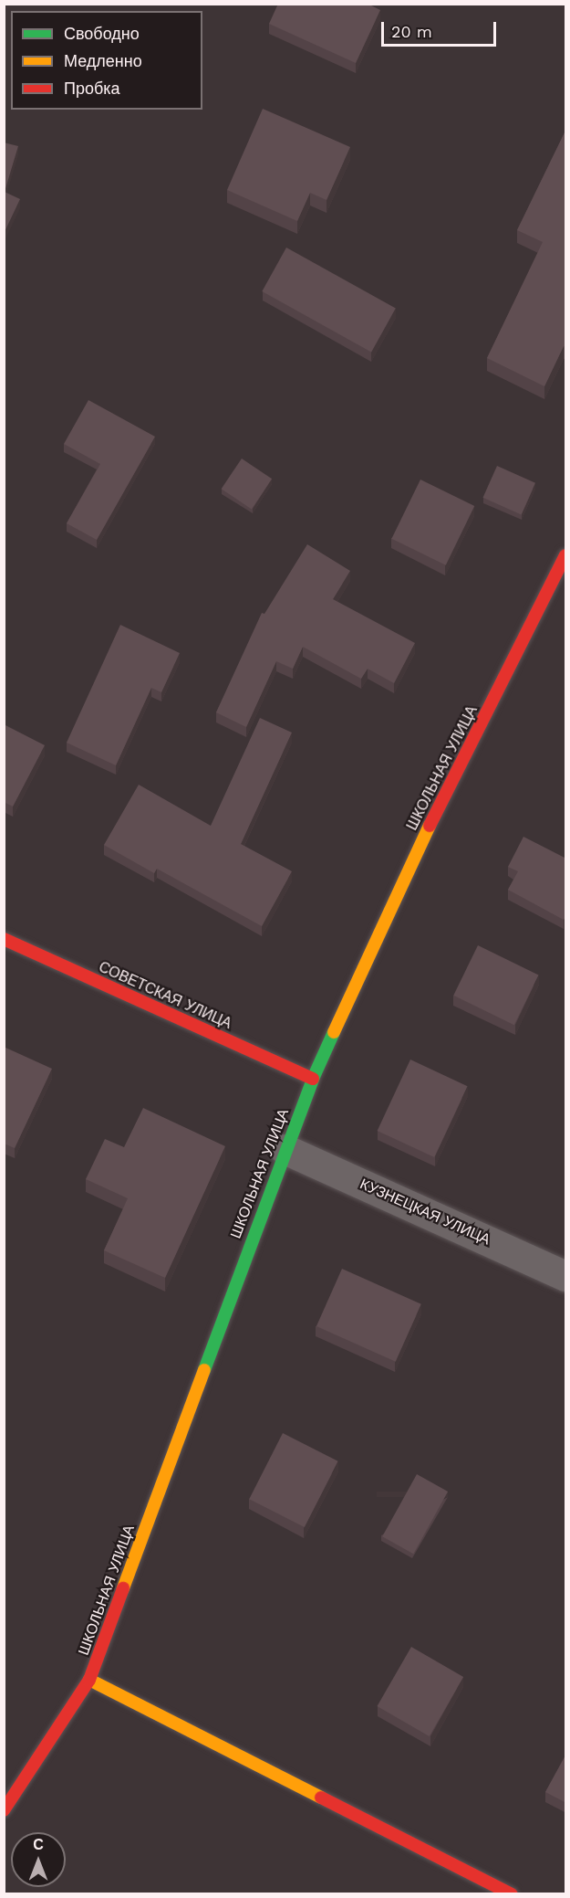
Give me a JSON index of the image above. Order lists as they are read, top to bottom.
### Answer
{
  "streets": {
    "street": ["ШКОЛЬНАЯ УЛИЦА", "СОВЕТСКАЯ УЛИЦА", "КУЗНЕЦКАЯ УЛИЦА"]
  },
  "crossings": [
    ["ШКОЛЬНАЯ УЛИЦА", "СОВЕТСКАЯ УЛИЦА"],
    ["ШКОЛЬНАЯ УЛИЦА", "КУЗНЕЦКАЯ УЛИЦА"]
  ],
  "legend": ["Свободно", "Медленно", "Пробка"],
  "scale_bar": "20 m",
  "north": "top"
}
